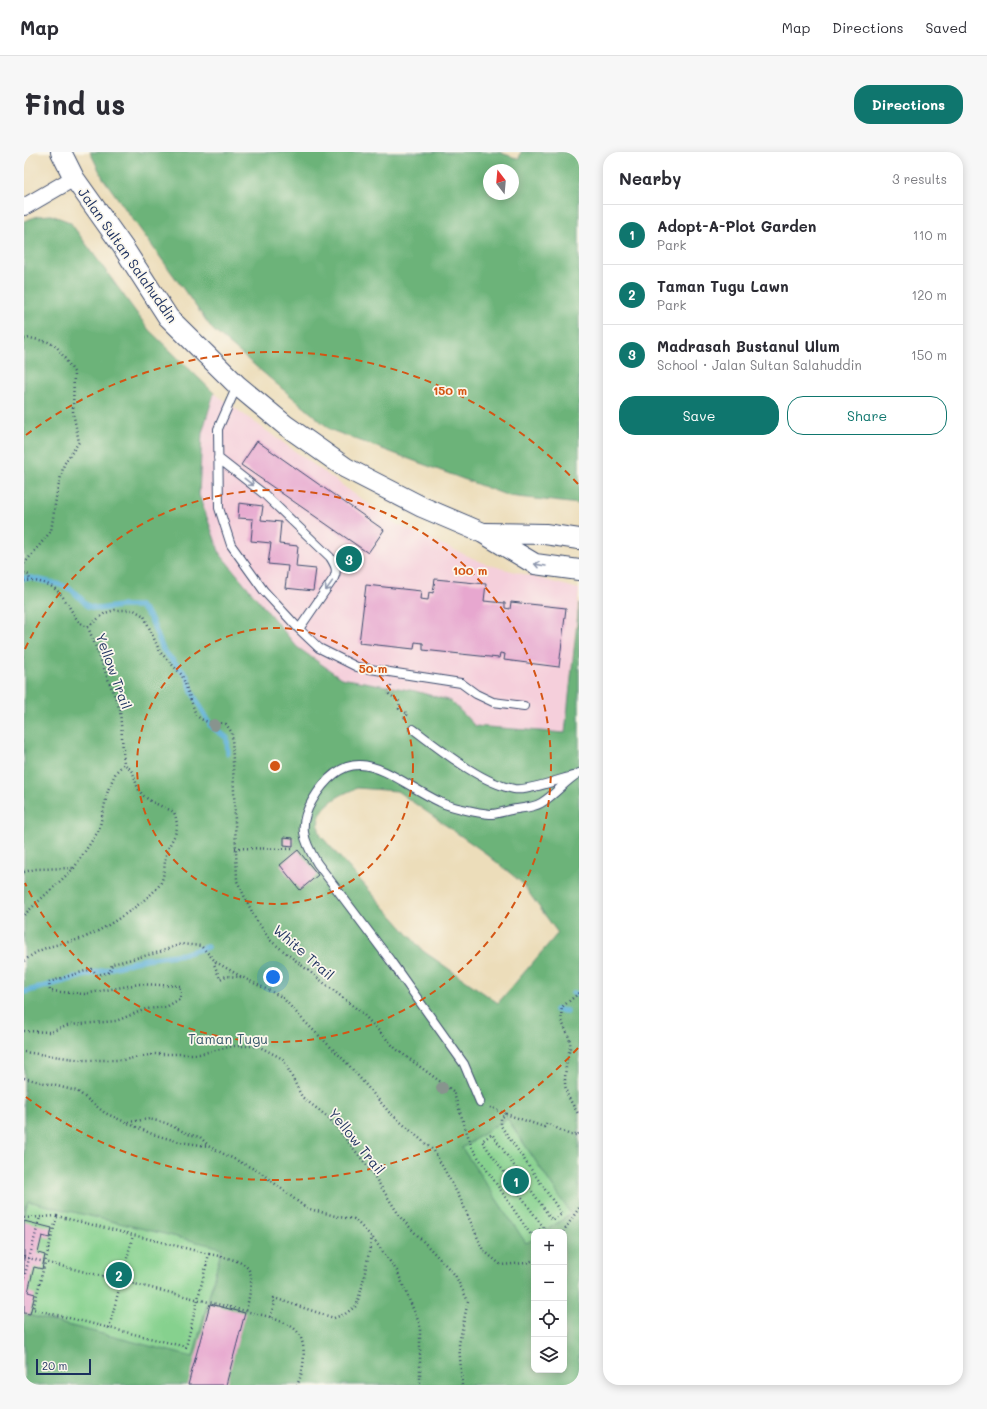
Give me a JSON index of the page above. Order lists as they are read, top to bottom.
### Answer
{
  "streets": {
    "street": ["Jalan Sultan Salahuddin"],
    "path": ["Yellow Trail", "White Trail"]
  },
  "crossings": [
    ["Yellow Trail", "White Trail"]
  ],
  "parks": ["Taman Tugu"],
  "scale_bar": "20 m",
  "north": "top",
  "page": {
    "header": "Map",
    "nav": ["Map", "Directions", "Saved"],
    "buttons": [
      "Directions",
      ["Save", "Share"]
    ],
    "title": "Find us",
    "heading": ["Nearby", "3 results"],
    "list": [
      {
        "mark": "1",
        "name": "Adopt-A-Plot Garden",
        "note": "Park",
        "value": "110 m"
      },
      {
        "mark": "2",
        "name": "Taman Tugu Lawn",
        "note": "Park",
        "value": "120 m"
      },
      {
        "mark": "3",
        "name": "Madrasah Bustanul Ulum",
        "note": "School · Jalan Sultan Salahuddin",
        "value": "150 m"
      }
    ],
    "pins": ["3", "1", "2"],
    "map_buttons": ["+", "−"],
    "scale": "20 m"
  },
  "rings": ["150 m", "100 m", "50 m"]
}
